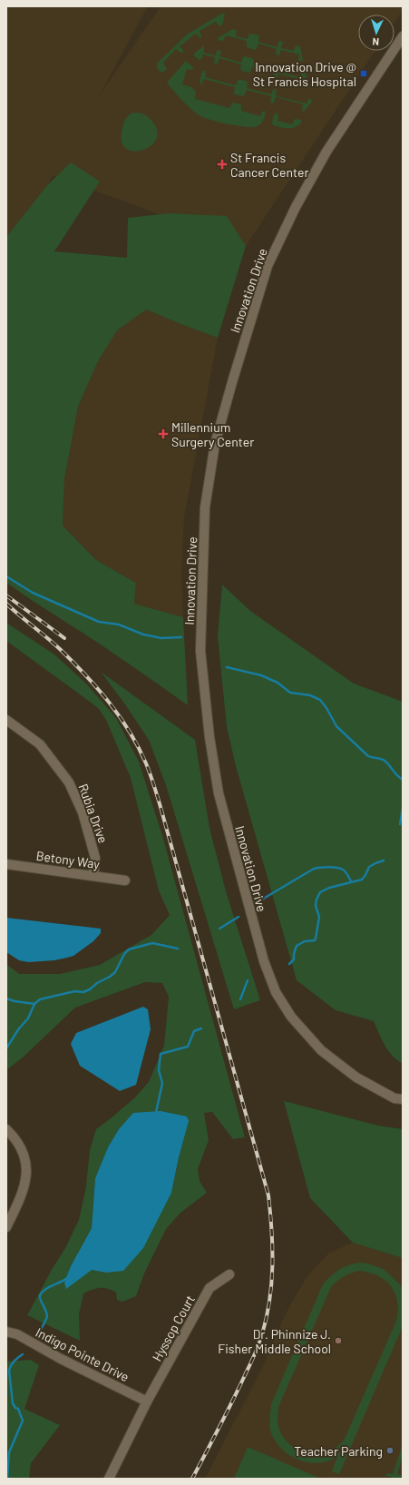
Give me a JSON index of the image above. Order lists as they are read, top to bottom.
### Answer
{
  "streets": {
    "street": [
      "Innovation Drive",
      "Rubia Drive",
      "Betony Way",
      "Hyssop Court",
      "Indigo Pointe Drive"
    ]
  },
  "crossings": [
    ["Rubia Drive", "Betony Way"],
    ["Hyssop Court", "Indigo Pointe Drive"]
  ],
  "places": {
    "transit": ["Innovation Drive @ St Francis Hospital"],
    "health": ["St Francis Cancer Center", "Millennium Surgery Center"],
    "other": ["Dr. Phinnize J. Fisher Middle School", "Teacher Parking"]
  },
  "north": "bottom"
}
